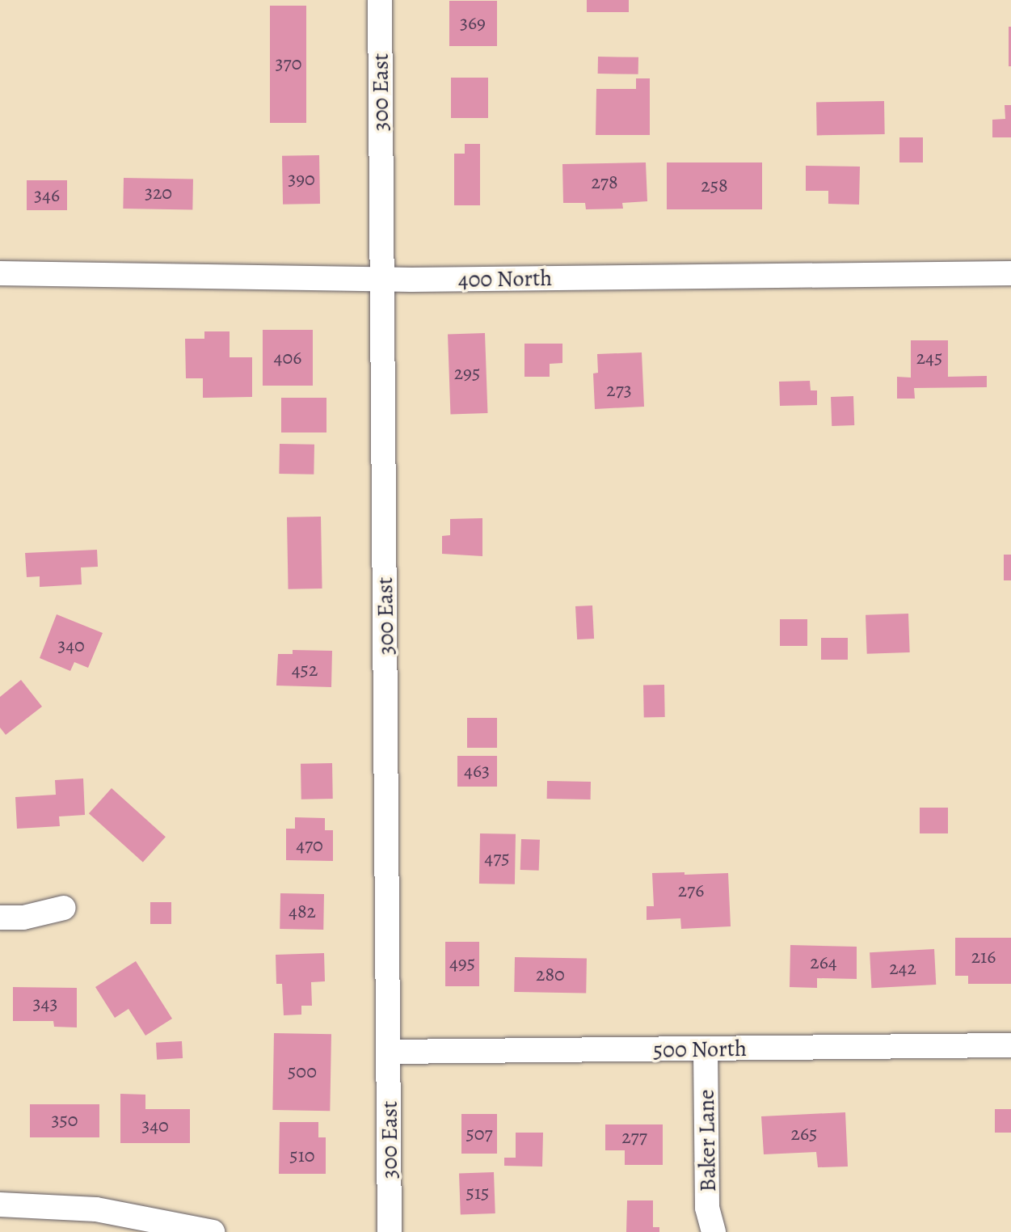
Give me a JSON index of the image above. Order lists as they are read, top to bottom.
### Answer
{
  "streets": {
    "street": [
      "300 East",
      "400 North",
      "500 North",
      "Baker Lane"
    ]
  },
  "crossings": [
    ["300 East", "400 North"],
    ["300 East", "500 North"],
    ["500 North", "Baker Lane"]
  ],
  "house_numbers": [
    "369",
    "370",
    "390",
    "278",
    "258",
    "320",
    "346",
    "406",
    "245",
    "295",
    "273",
    "340",
    "452",
    "463",
    "470",
    "475",
    "276",
    "482",
    "216",
    "264",
    "495",
    "242",
    "280",
    "343",
    "500",
    "350",
    "340",
    "507",
    "265",
    "277",
    "510",
    "515"
  ]
}
